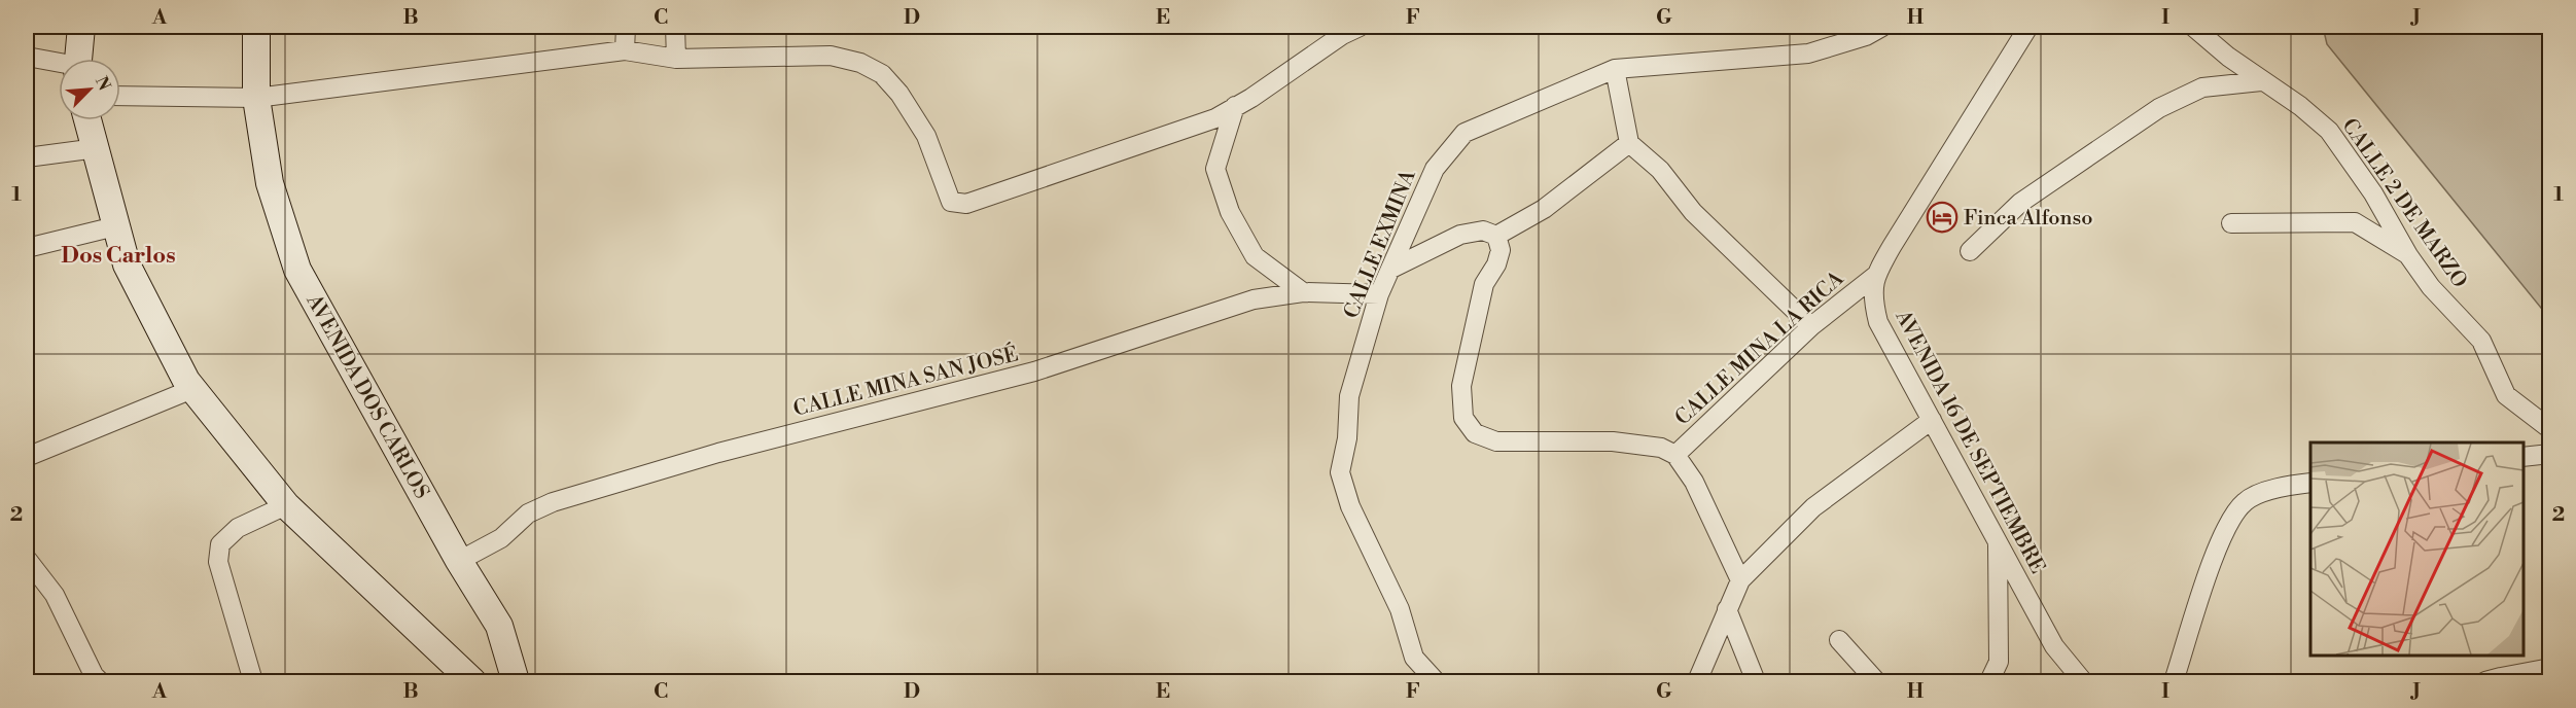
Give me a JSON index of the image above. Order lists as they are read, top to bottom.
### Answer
{
  "streets": {
    "street": [
      "CALLE 2 DE MARZO",
      "CALLE EXMINA",
      "CALLE MINA LA RICA",
      "CALLE MINA SAN JOSÉ",
      "AVENIDA DOS CARLOS",
      "AVENIDA 16 DE SEPTIEMBRE"
    ]
  },
  "crossings": [
    ["CALLE EXMINA", "CALLE MINA SAN JOSÉ"],
    ["CALLE MINA LA RICA", "AVENIDA 16 DE SEPTIEMBRE"],
    ["CALLE MINA SAN JOSÉ", "AVENIDA DOS CARLOS"]
  ],
  "districts": ["Dos Carlos"],
  "places": {
    "hotel": ["Finca Alfonso"]
  },
  "north": "top right",
  "grid": {
    "columns": [
      "A",
      "B",
      "C",
      "D",
      "E",
      "F",
      "G",
      "H",
      "I",
      "J"
    ],
    "rows": ["1", "2"]
  }
}
